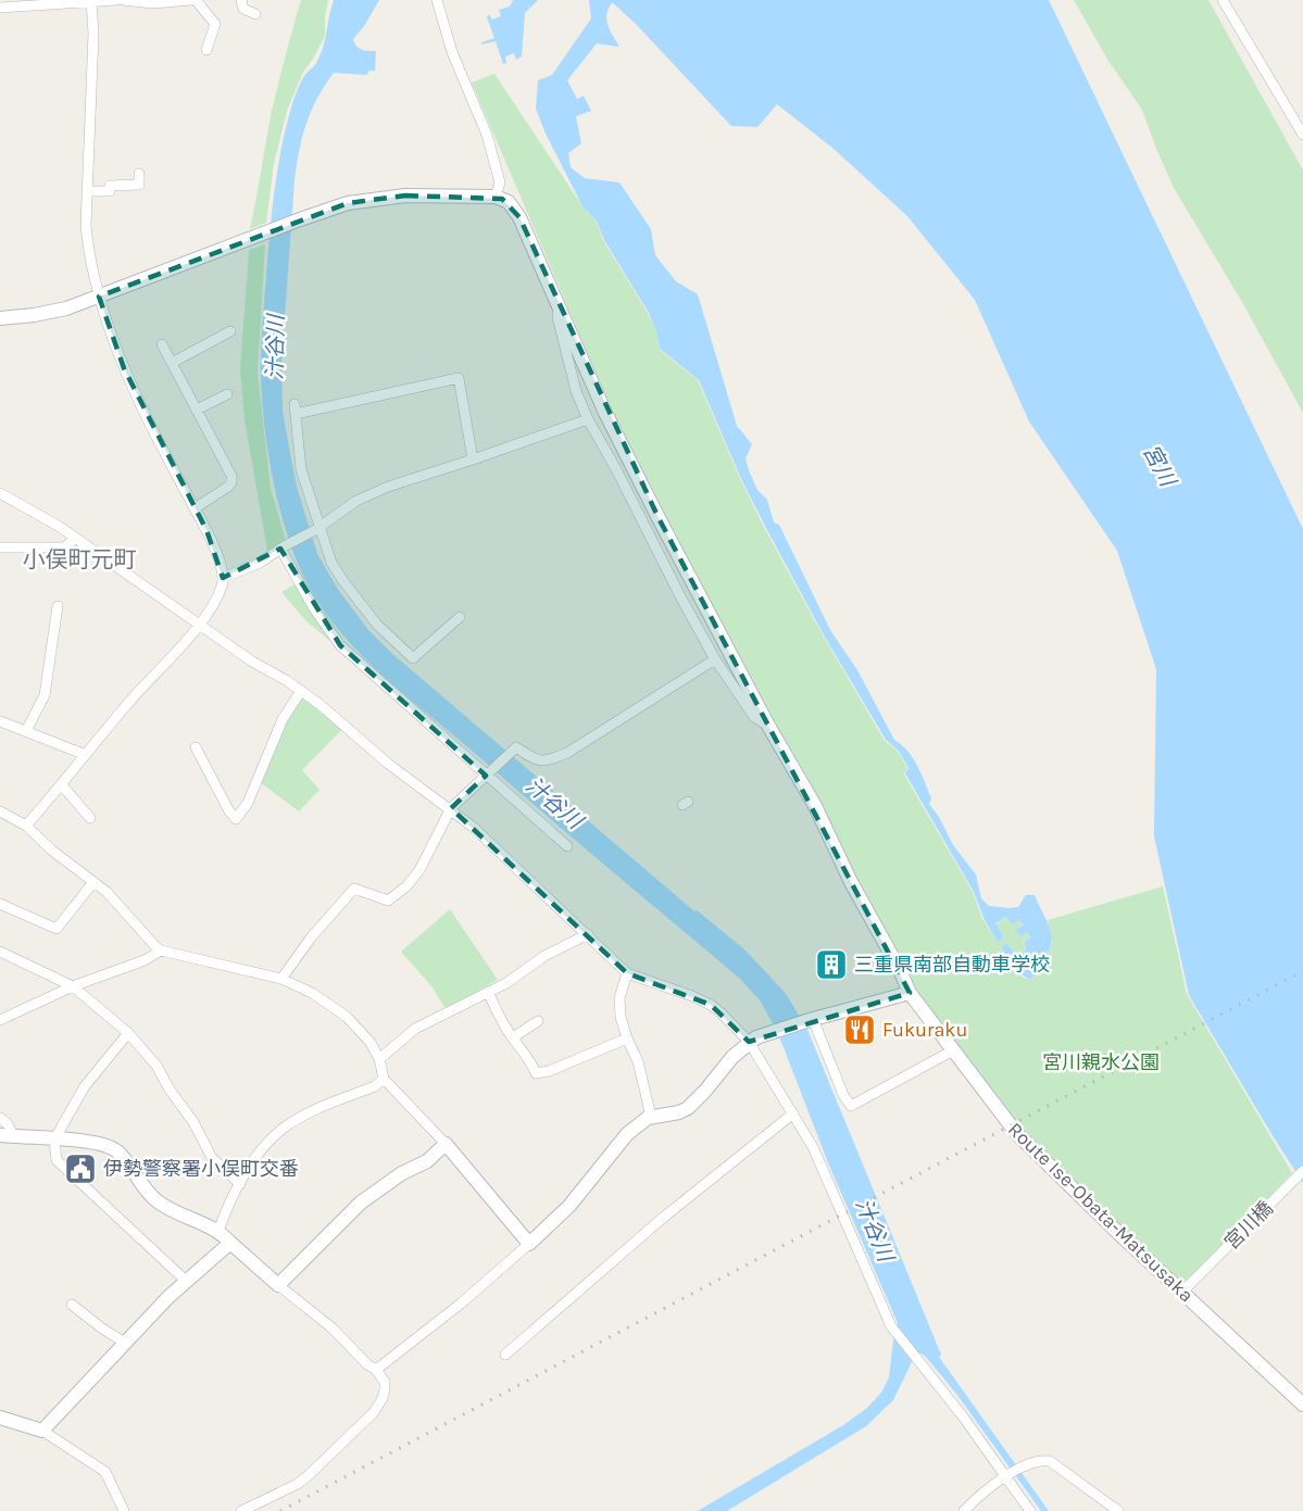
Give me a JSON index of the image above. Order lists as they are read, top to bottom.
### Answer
{
  "streets": {
    "main road": ["Route Ise-Obata-Matsusaka"],
    "street": ["宮川橋"]
  },
  "crossings": [
    ["Route Ise-Obata-Matsusaka", "宮川橋"]
  ],
  "districts": ["小俣町元町"],
  "water": ["汁谷川", "宮川"],
  "parks": ["宮川親水公園"],
  "places": {
    "building": ["三重県南部自動車学校"],
    "restaurant": ["Fukuraku"],
    "public building": ["伊勢警察署小俣町交番"]
  }
}
